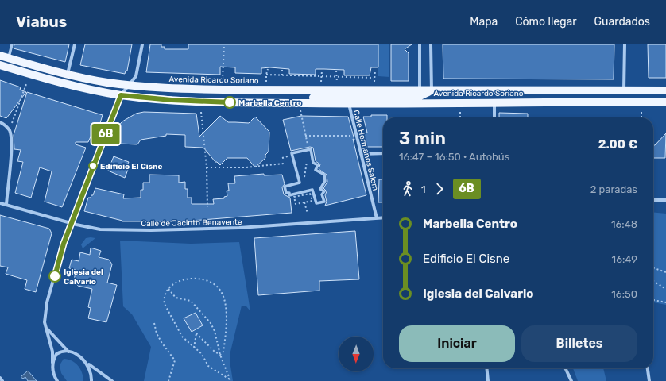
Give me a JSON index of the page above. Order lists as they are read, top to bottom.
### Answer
{
  "streets": {
    "main road": ["Avenida Ricardo Soriano"],
    "street": ["Calle Hermanos Salom", "Calle de Jacinto Benavente"]
  },
  "crossings": [
    ["Avenida Ricardo Soriano", "Calle Hermanos Salom"],
    ["Calle Hermanos Salom", "Calle de Jacinto Benavente"]
  ],
  "places": ["Marbella Centro", "Edificio El Cisne", "Iglesia del Calvario"],
  "lines": ["bus line 6B"],
  "north": "bottom",
  "page": {
    "header": "Viabus",
    "nav": ["Mapa", "Cómo llegar", "Guardados"],
    "on_map": "6B",
    "heading": ["3 min", "16:47 – 16:50 · Autobús", "2.00 €"],
    "legs": ["1", "6B", "2 paradas"],
    "list": [
      {
        "name": "Marbella Centro",
        "value": "16:48"
      },
      {
        "name": "Edificio El Cisne",
        "value": "16:49"
      },
      {
        "name": "Iglesia del Calvario",
        "value": "16:50"
      }
    ],
    "buttons": ["Iniciar", "Billetes"]
  }
}
